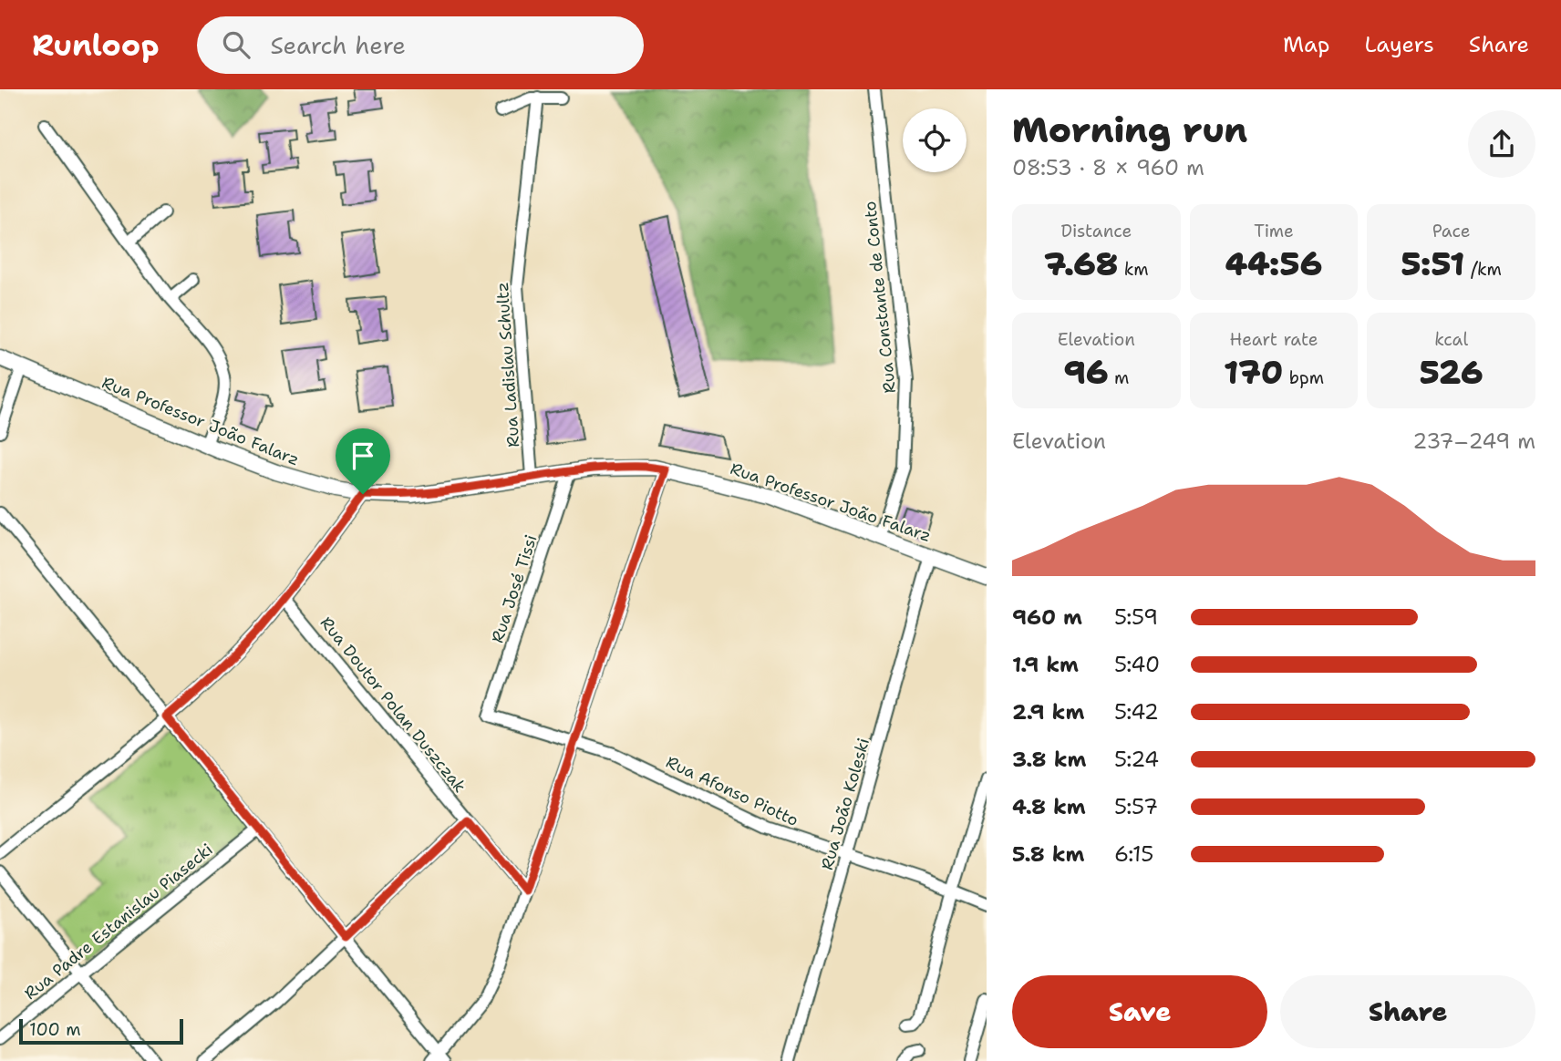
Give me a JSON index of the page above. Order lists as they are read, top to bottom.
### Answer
{
  "streets": {
    "main road": ["Rua Professor João Falarz"],
    "street": [
      "Rua Constante de Conto",
      "Rua Ladislau Schultz",
      "Rua José Tissi",
      "Rua Doutor Polan Duszczak",
      "Rua Afonso Piotto",
      "Rua João Koleski",
      "Rua Padre Estanislau Piasecki"
    ]
  },
  "crossings": [
    ["Rua Constante de Conto", "Rua Professor João Falarz"],
    ["Rua Ladislau Schultz", "Rua Professor João Falarz"],
    ["Rua Professor João Falarz", "Rua José Tissi"],
    ["Rua Professor João Falarz", "Rua João Koleski"],
    ["Rua José Tissi", "Rua Afonso Piotto"],
    ["Rua Afonso Piotto", "Rua João Koleski"]
  ],
  "scale_bar": "100 m",
  "page": {
    "header": "Runloop",
    "search": "Search here",
    "nav": ["Map", "Layers", "Share"],
    "heading": ["Morning run", "08:53 · 8 × 960 m"],
    "stats": [
      ["Distance", "7.68 km"],
      ["Time", "44:56"],
      ["Pace", "5:51 /km"],
      ["Elevation", "96 m"],
      ["Heart rate", "170 bpm"],
      ["kcal", "526"]
    ],
    "chart": ["Elevation", "237–249 m"],
    "list": [
      {
        "name": "960 m",
        "note": "5:59"
      },
      {
        "name": "1.9 km",
        "note": "5:40"
      },
      {
        "name": "2.9 km",
        "note": "5:42"
      },
      {
        "name": "3.8 km",
        "note": "5:24"
      },
      {
        "name": "4.8 km",
        "note": "5:57"
      },
      {
        "name": "5.8 km",
        "note": "6:15"
      }
    ],
    "buttons": ["Save", "Share"],
    "scale": "100 m"
  }
}
